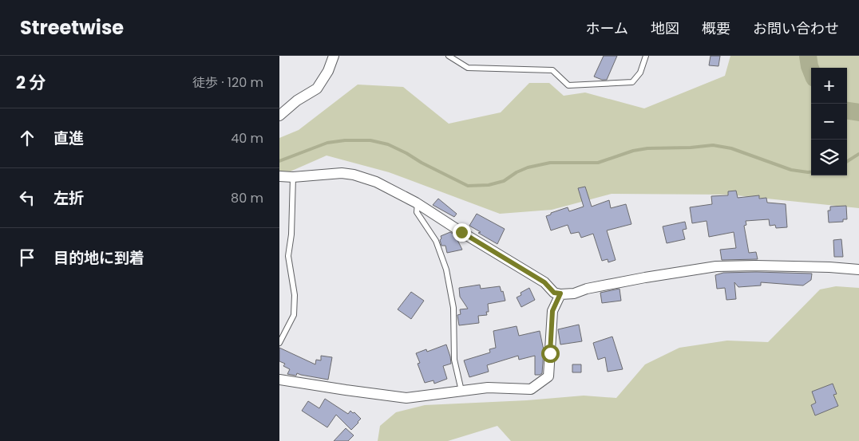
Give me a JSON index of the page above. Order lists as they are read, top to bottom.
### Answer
{
  "page": {
    "header": "Streetwise",
    "nav": [
      "ホーム",
      "地図",
      "概要",
      "お問い合わせ"
    ],
    "heading": ["2 分", "徒歩 · 120 m"],
    "map_buttons": ["+", "−"],
    "list": [
      ["直進", "40 m"],
      ["左折", "80 m"],
      "目的地に到着"
    ]
  }
}
